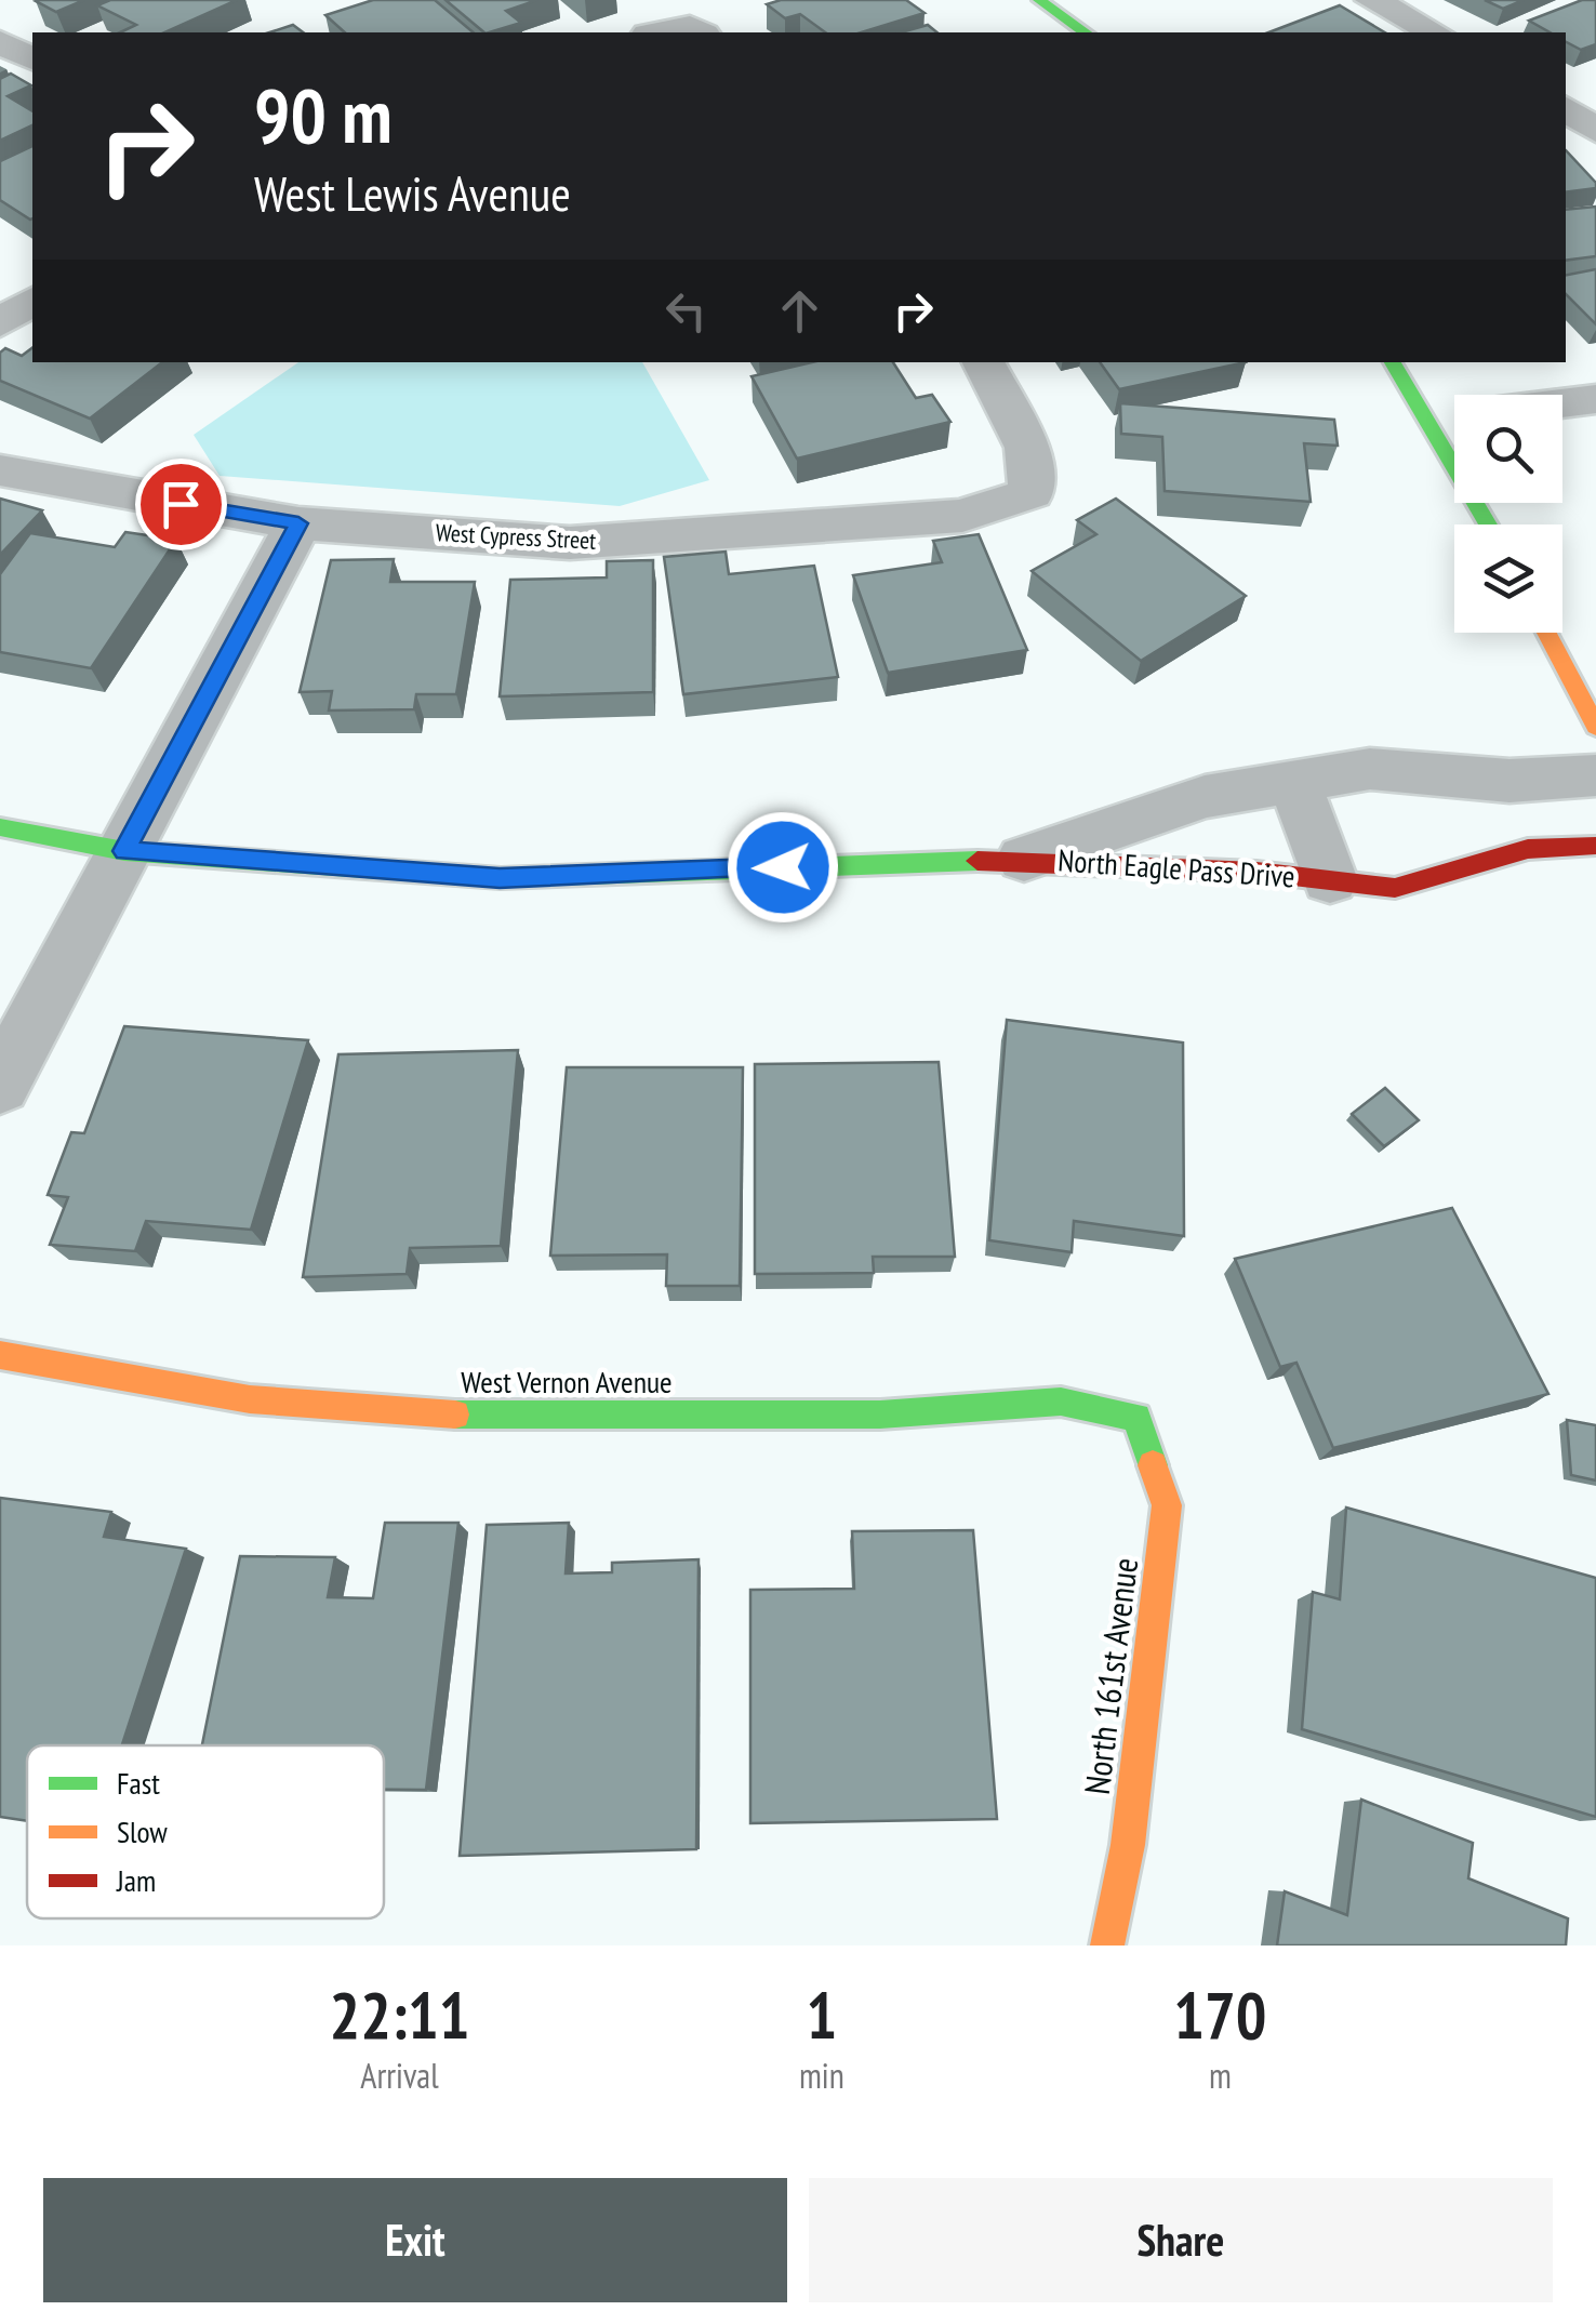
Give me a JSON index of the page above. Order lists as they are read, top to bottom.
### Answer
{
  "streets": {
    "street": [
      "West Cypress Street",
      "North Eagle Pass Drive",
      "West Vernon Avenue",
      "North 161st Avenue"
    ]
  },
  "crossings": [
    ["West Vernon Avenue", "North 161st Avenue"]
  ],
  "legend": ["Fast", "Slow", "Jam"],
  "page": {
    "turn": ["90 m", "West Lewis Avenue"],
    "eta": [
      "22:11",
      "Arrival",
      "1",
      "min",
      "170",
      "m"
    ],
    "buttons": ["Exit", "Share"]
  }
}
